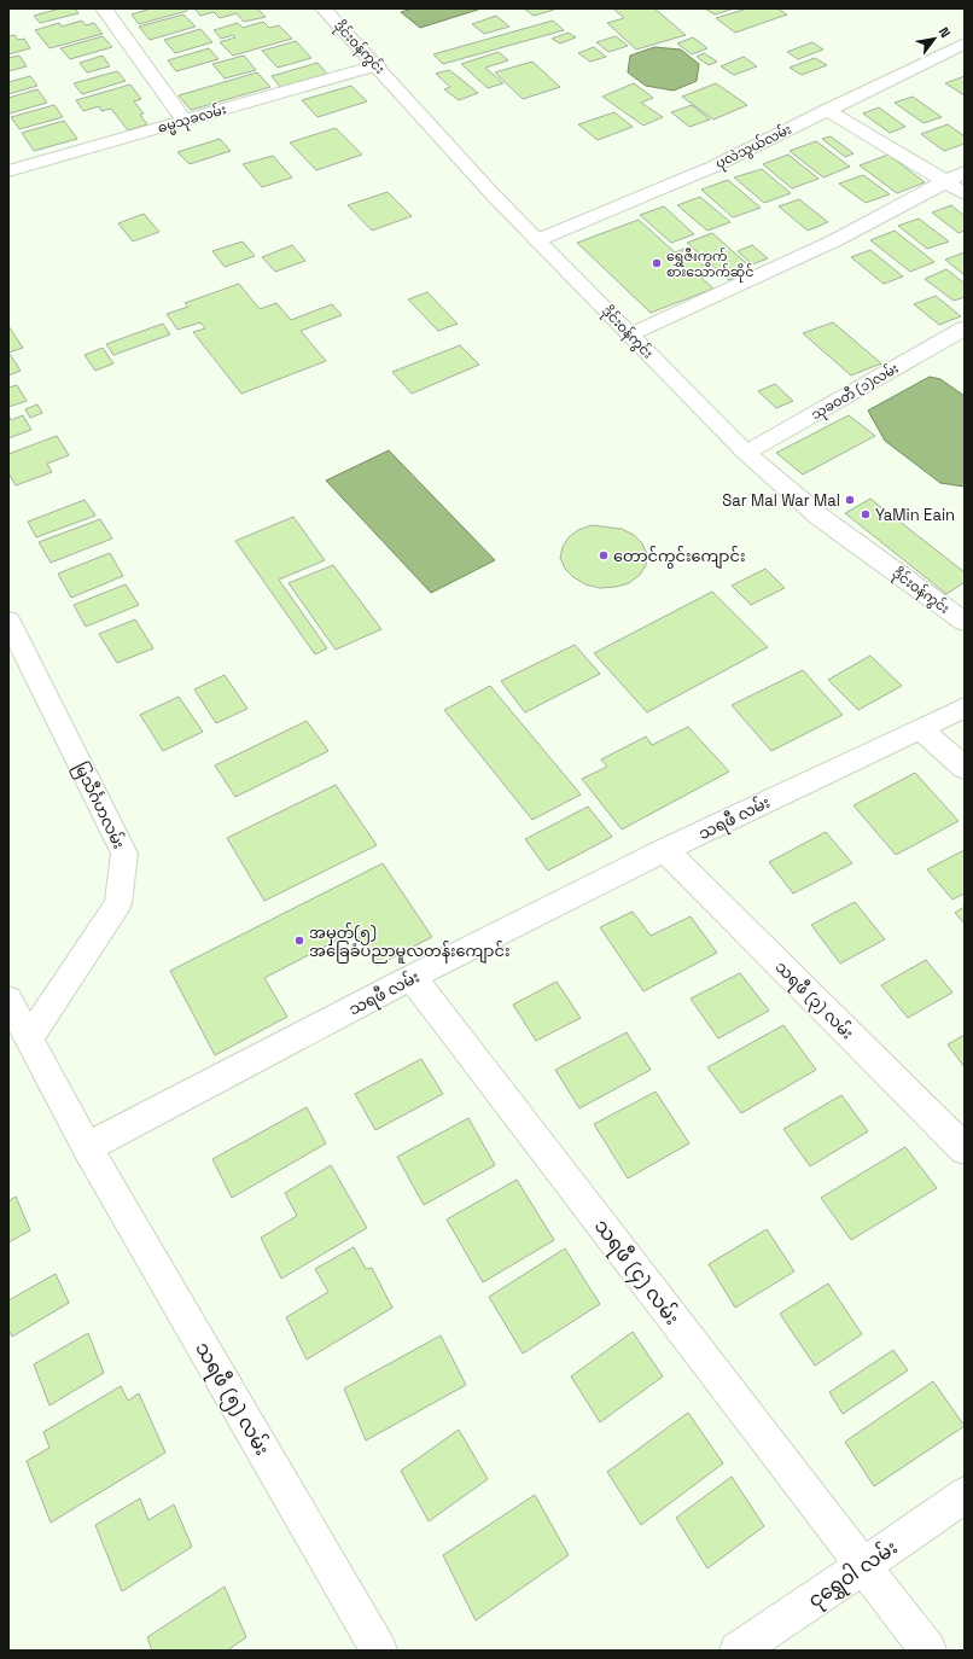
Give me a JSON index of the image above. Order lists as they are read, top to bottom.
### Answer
{
  "streets": {
    "street": [
      "ဒိုင်းဝန်ကွင်း",
      "ဓမ္မသုခလမ်း",
      "ပုလဲသွယ်လမ်း",
      "သုခဝတီ (၁)လမ်း",
      "မြသီင်္ဂဟလမ်း",
      "သရဖီ လမ်း",
      "သရဖီ (၃) လမ်း",
      "သရဖီ (၄) လမ်း",
      "သရဖီ (၅) လမ်း",
      "ငုရွှေဝါ လမ်း"
    ]
  },
  "crossings": [
    ["ဒိုင်းဝန်ကွင်း", "ဓမ္မသုခလမ်း"],
    ["ဒိုင်းဝန်ကွင်း", "ပုလဲသွယ်လမ်း"],
    ["ဒိုင်းဝန်ကွင်း", "သုခဝတီ (၁)လမ်း"],
    ["သရဖီ လမ်း", "သရဖီ (၃) လမ်း"],
    ["သရဖီ လမ်း", "သရဖီ (၄) လမ်း"],
    ["သရဖီ လမ်း", "သရဖီ (၅) လမ်း"],
    ["သရဖီ (၄) လမ်း", "ငုရွှေဝါ လမ်း"]
  ],
  "places": [
    "ရွှေဇီးကွက် စားသောက်ဆိုင်",
    "Sar Mal War Mal",
    "YaMin Eain",
    "တောင်ကွင်းကျောင်း",
    "အမှတ်(၅) အခြေခံပညာမူလတန်းကျောင်း"
  ],
  "north": "top right"
}
